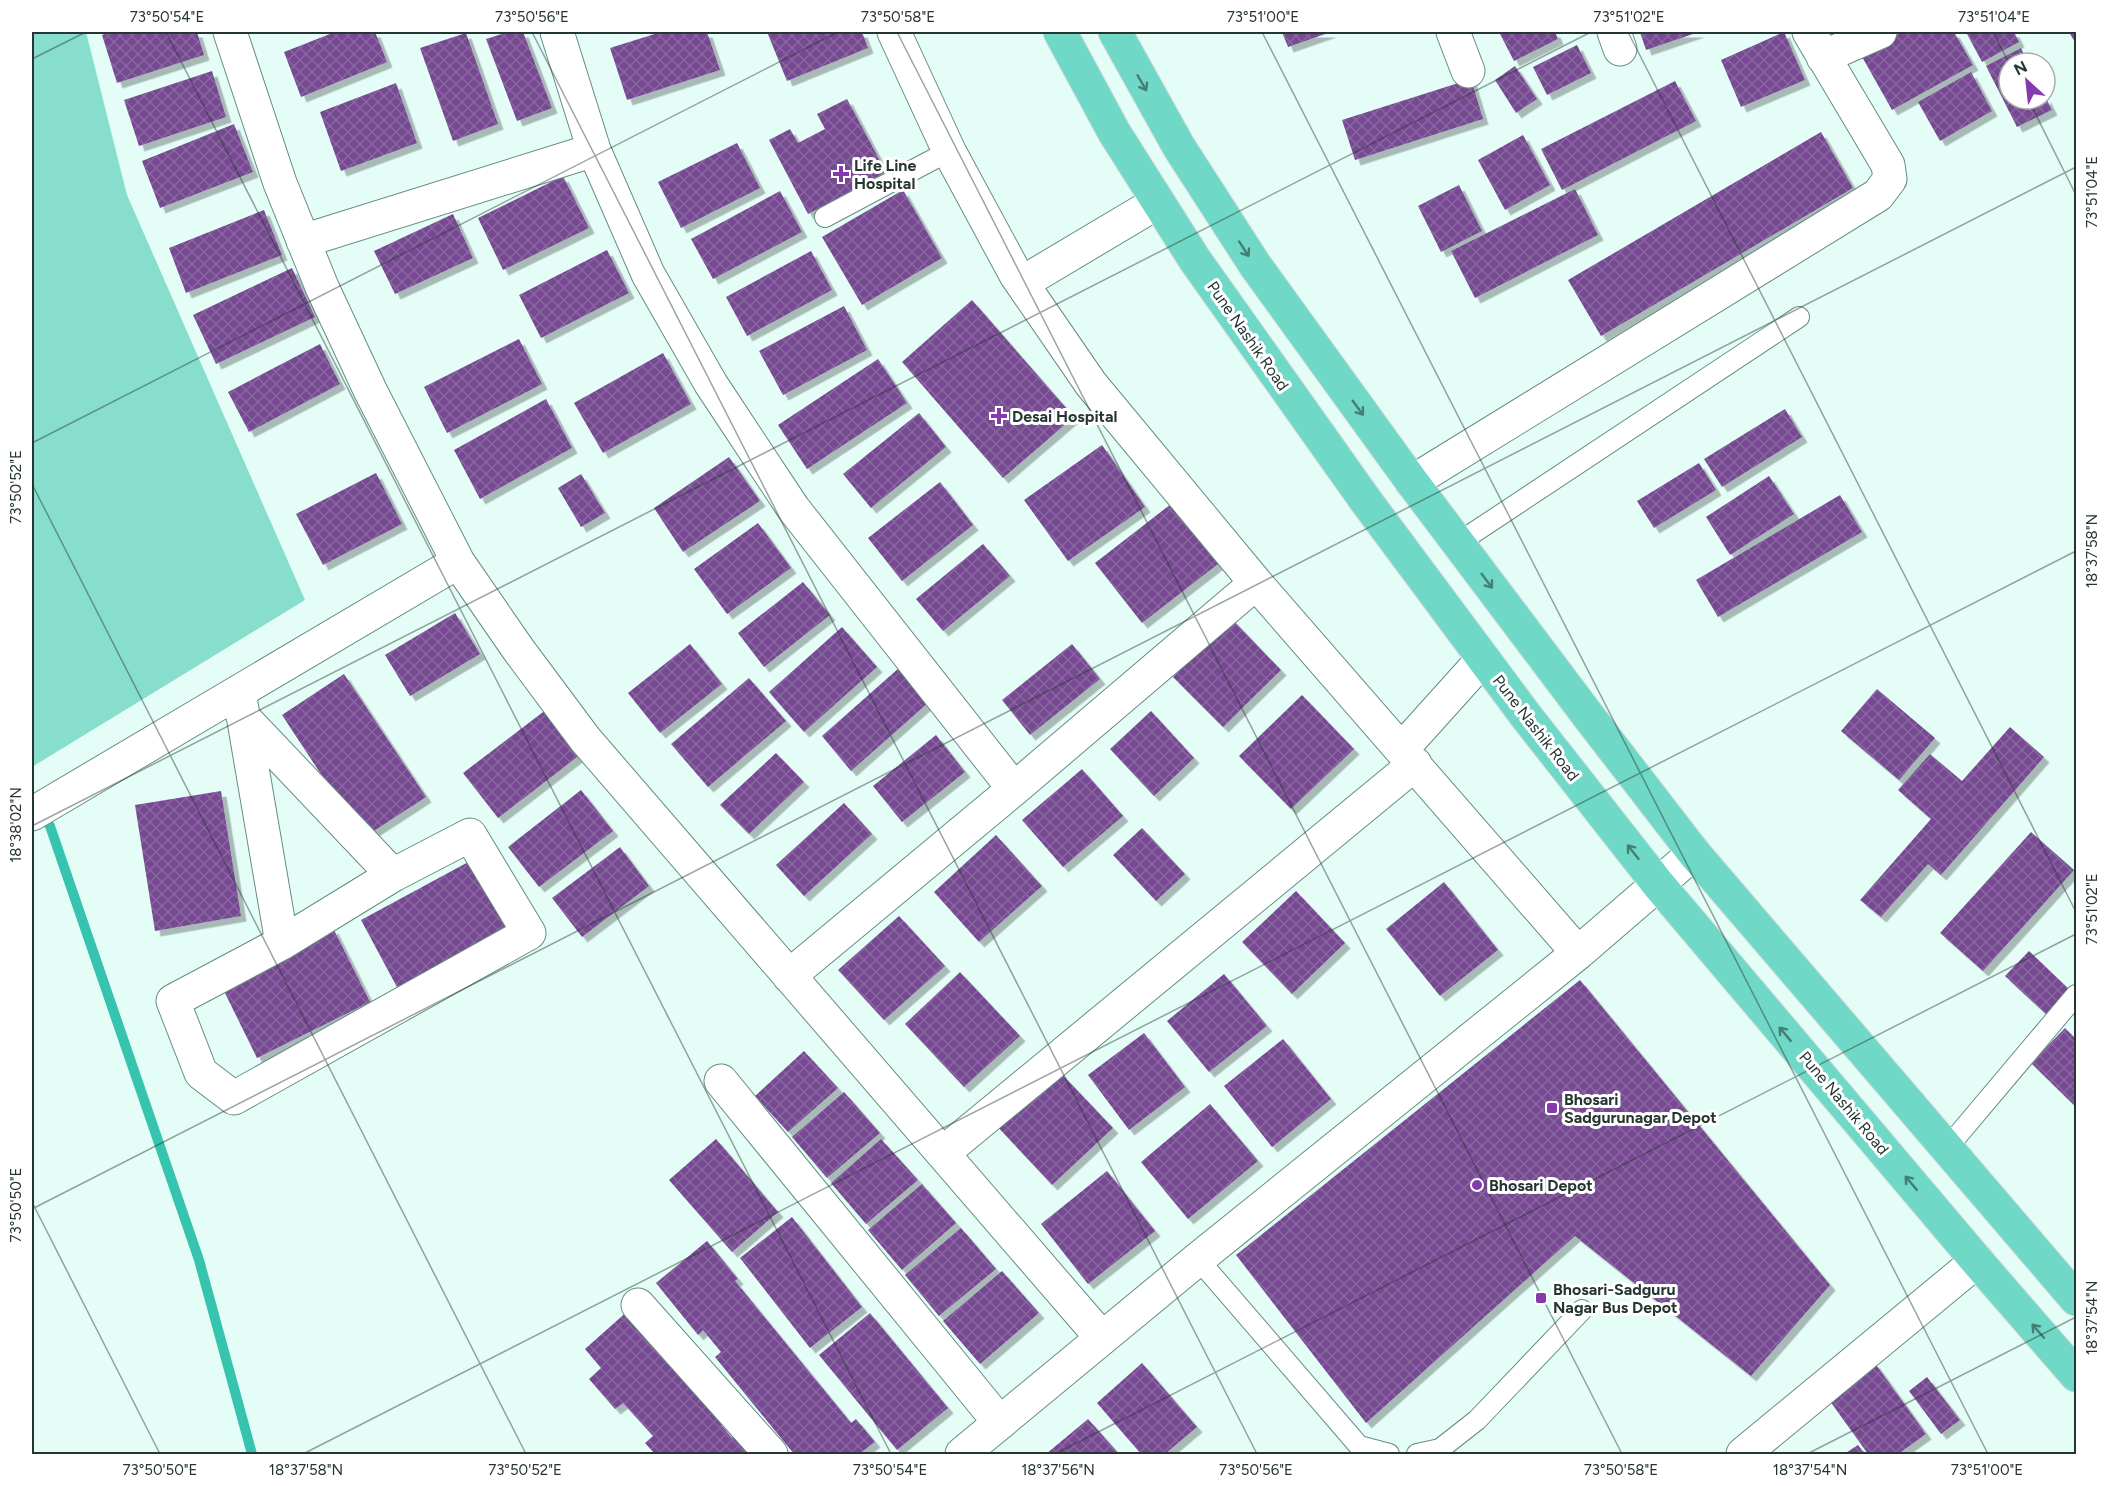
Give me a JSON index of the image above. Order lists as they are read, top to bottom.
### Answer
{
  "streets": {
    "highway": ["Pune Nashik Road"]
  },
  "places": {
    "health": ["Life Line Hospital", "Desai Hospital"],
    "transit": ["Bhosari Sadgurunagar Depot", "Bhosari-Sadguru Nagar Bus Depot"],
    "other": ["Bhosari Depot"]
  },
  "north": "top left",
  "coordinates": [
    "73°50'54\"E",
    "73°50'56\"E",
    "73°50'58\"E",
    "73°51'00\"E",
    "73°51'02\"E",
    "73°51'04\"E",
    "73°50'52\"E",
    "18°37'58\"N",
    "18°38'02\"N",
    "73°50'50\"E",
    "18°37'54\"N",
    "18°37'56\"N"
  ]
}
